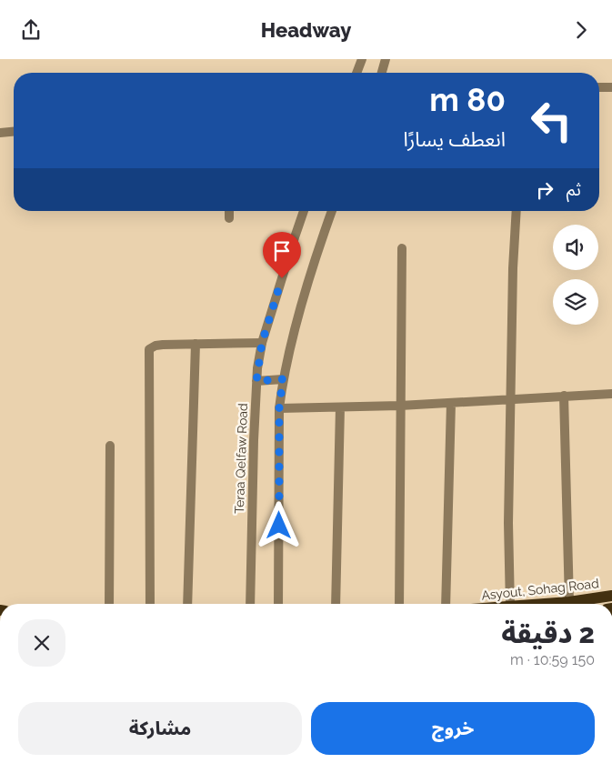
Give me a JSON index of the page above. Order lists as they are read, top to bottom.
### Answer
{
  "streets": {
    "main road": ["Asyout, Sohag Road"],
    "street": ["Teraa Qelfaw Road"]
  },
  "page": {
    "header": "Headway",
    "turn": ["80 m", "انعطف يسارًا"],
    "then": "ثم",
    "heading": ["2 دقيقة", "150 m · 10:59"],
    "buttons": ["خروج", "مشاركة"]
  }
}
